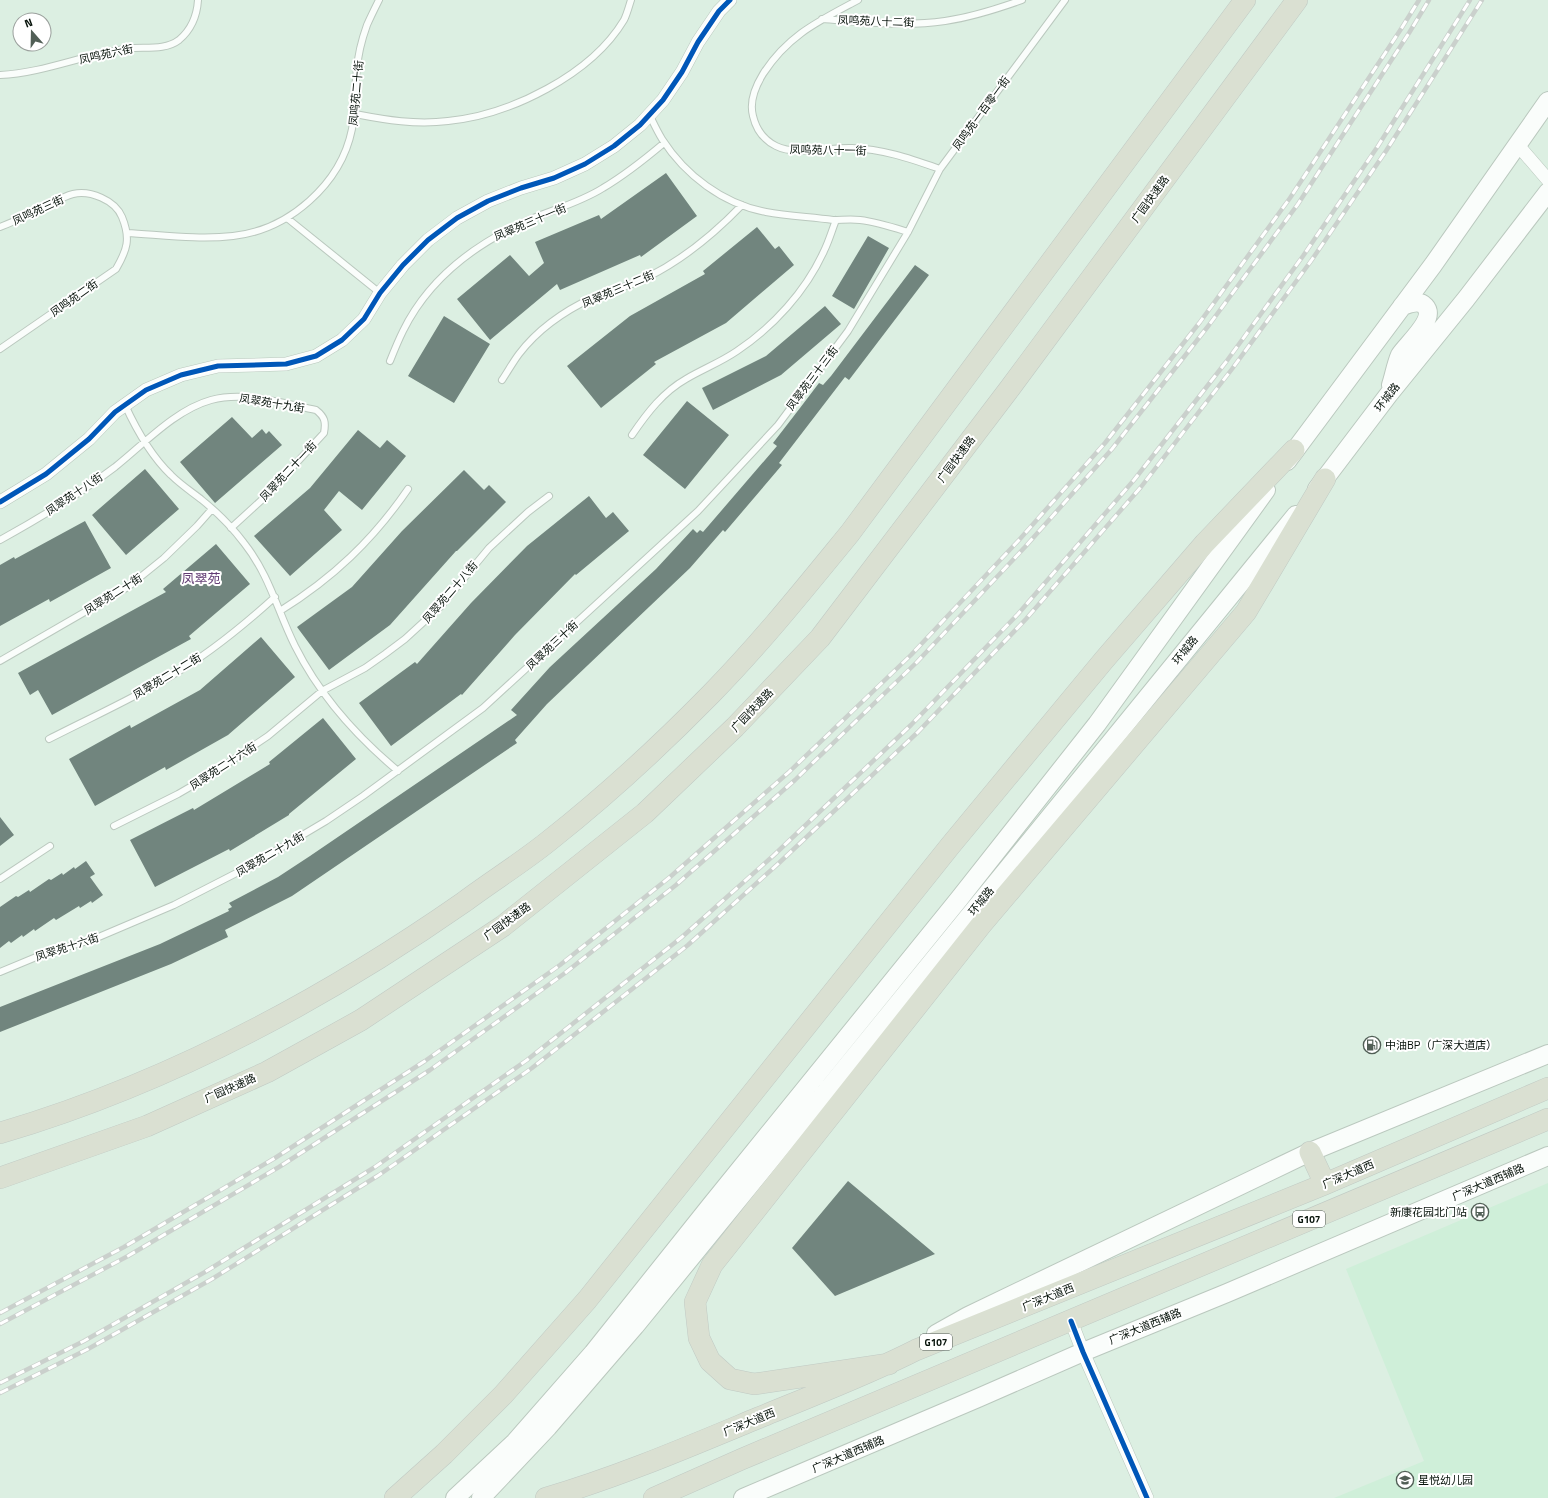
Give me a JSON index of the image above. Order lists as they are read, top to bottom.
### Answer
{
  "streets": {
    "highway": ["广园快速路", "广深大道西", "G107"],
    "main road": ["环城路", "广深大道西辅路"],
    "lane": [
      "凤鸣苑八十二街",
      "凤鸣苑六街",
      "凤鸣苑二十街",
      "凤鸣苑一百零一街",
      "凤鸣苑八十一街",
      "凤鸣苑三街",
      "凤翠苑三十一街",
      "凤翠苑三十二街",
      "凤鸣苑二街",
      "凤翠苑三十三街",
      "凤翠苑十九街",
      "凤翠苑二十一街",
      "凤翠苑十八街",
      "凤翠苑二十八街",
      "凤翠苑二十街",
      "凤翠苑三十街",
      "凤翠苑二十二街",
      "凤翠苑二十六街",
      "凤翠苑二十九街",
      "凤翠苑十六街"
    ]
  },
  "crossings": [
    ["凤鸣苑八十二街", "凤鸣苑八十一街"],
    ["凤鸣苑二十街", "凤鸣苑三街"],
    ["凤鸣苑二十街", "凤鸣苑二街"],
    ["凤鸣苑一百零一街", "凤鸣苑八十一街"],
    ["凤鸣苑一百零一街", "凤翠苑三十三街"],
    ["凤鸣苑三街", "凤鸣苑二街"],
    ["凤翠苑三十三街", "凤翠苑三十街"],
    ["凤翠苑十九街", "凤翠苑二十一街"],
    ["凤翠苑十九街", "凤翠苑十八街"],
    ["凤翠苑二十八街", "凤翠苑二十六街"],
    ["凤翠苑三十街", "凤翠苑二十九街"],
    ["凤翠苑二十九街", "凤翠苑十六街"]
  ],
  "districts": ["凤翠苑"],
  "places": {
    "fuel station": ["中油BP（广深大道店）"],
    "bus stop": ["新康花园北门站"],
    "school or university": ["星悦幼儿园"]
  },
  "north": "top"
}
